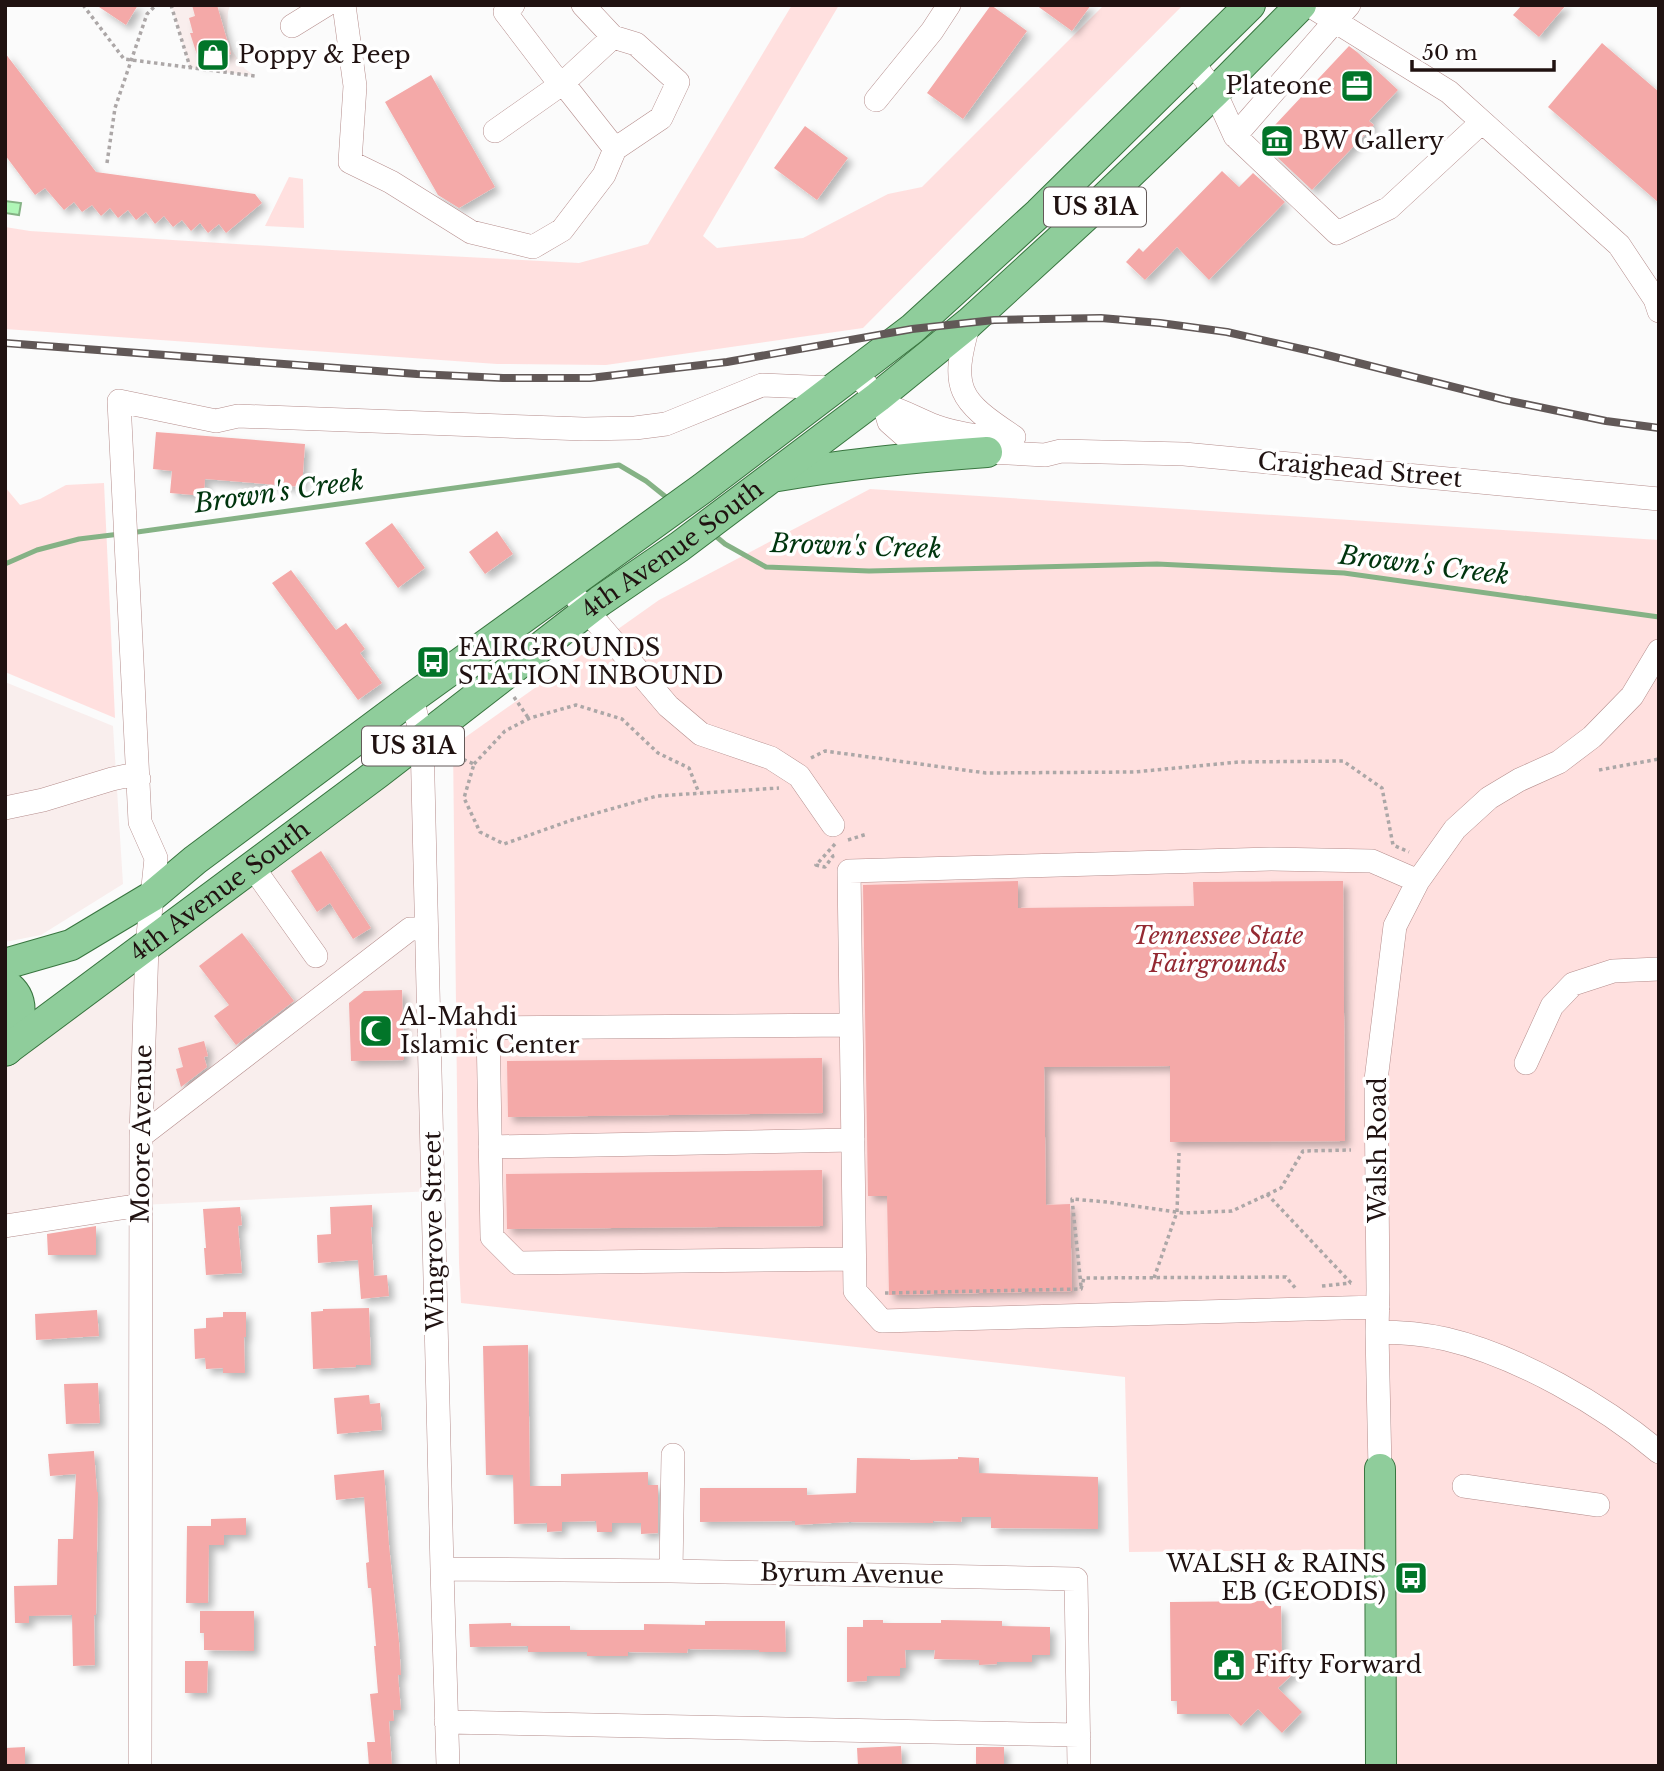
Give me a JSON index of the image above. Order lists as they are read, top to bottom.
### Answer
{
  "streets": {
    "main road": ["US 31A", "4th Avenue South", "Walsh Road"],
    "street": [
      "Craighead Street",
      "Moore Avenue",
      "Wingrove Street",
      "Byrum Avenue"
    ]
  },
  "crossings": [
    ["US 31A", "4th Avenue South"],
    ["US 31A", "Moore Avenue"],
    ["Craighead Street", "4th Avenue South"],
    ["Craighead Street", "Moore Avenue"],
    ["4th Avenue South", "Moore Avenue"],
    ["4th Avenue South", "Wingrove Street"],
    ["Wingrove Street", "Byrum Avenue"]
  ],
  "water": ["Brown's Creek"],
  "parks": ["Tennessee State Fairgrounds"],
  "places": {
    "shop": ["Poppy & Peep"],
    "office": ["Plateone"],
    "museum": ["BW Gallery"],
    "bus stop": ["FAIRGROUNDS STATION INBOUND", "WALSH & RAINS EB (GEODIS)"],
    "mosque": ["Al-Mahdi Islamic Center"],
    "public building": ["Fifty Forward"]
  },
  "scale_bar": "50 m"
}
